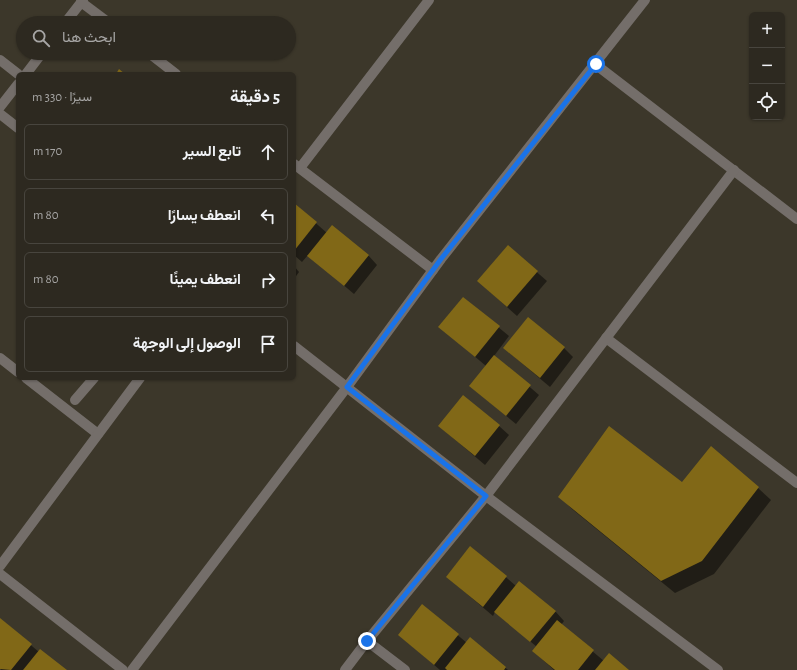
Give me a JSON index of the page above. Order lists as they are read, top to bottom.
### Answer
{
  "page": {
    "map_buttons": ["+", "−"],
    "search": "ابحث هنا",
    "heading": ["5 دقيقة", "سيرًا · 330 m"],
    "list": [
      ["تابع السير", "170 m"],
      ["انعطف يسارًا", "80 m"],
      ["انعطف يمينًا", "80 m"],
      "الوصول إلى الوجهة"
    ]
  }
}
